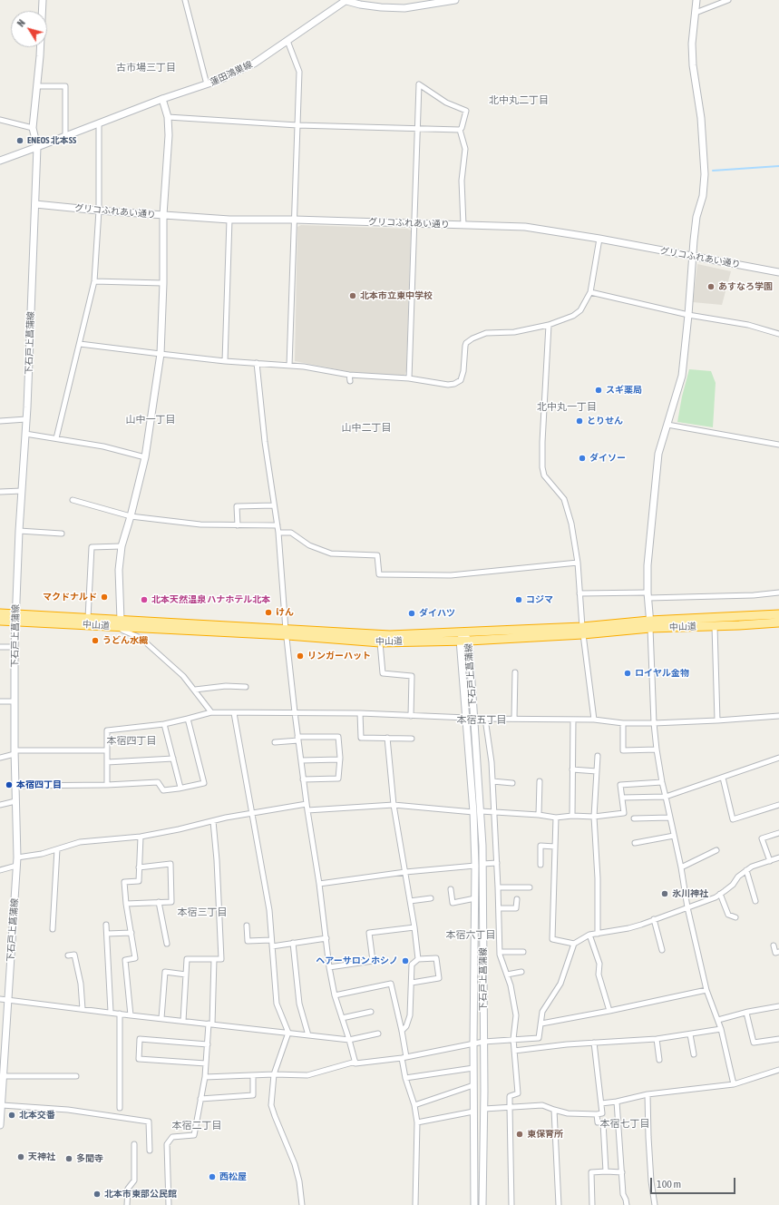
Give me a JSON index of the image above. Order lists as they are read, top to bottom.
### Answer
{
  "streets": {
    "highway": ["中山道"],
    "main road": ["蓮田鴻巣線", "グリコふれあい通り", "下石戸上菖蒲線"]
  },
  "crossings": [
    ["蓮田鴻巣線", "下石戸上菖蒲線"],
    ["グリコふれあい通り", "下石戸上菖蒲線"],
    ["下石戸上菖蒲線", "中山道"]
  ],
  "districts": [
    "古市場三丁目",
    "北中丸二丁目",
    "北中丸一丁目",
    "山中一丁目",
    "山中二丁目",
    "本宿五丁目",
    "本宿四丁目",
    "本宿三丁目",
    "本宿六丁目",
    "本宿七丁目",
    "本宿二丁目"
  ],
  "places": [
    "ENEOS 北本SS",
    "あすなろ学園",
    "北本市立東中学校",
    "スギ薬局",
    "とりせん",
    "ダイソー",
    "マクドナルド",
    "北本天然温泉 ハナホテル北本",
    "コジマ",
    "けん",
    "ダイハツ",
    "うどん水織",
    "リンガーハット",
    "ロイヤル金物",
    "本宿四丁目",
    "氷川神社",
    "ヘアーサロン ホシノ",
    "北本交番",
    "東保育所",
    "天神社",
    "多聞寺",
    "西松屋",
    "北本市東部公民館"
  ],
  "scale_bar": "100 m",
  "north": "top left"
}
